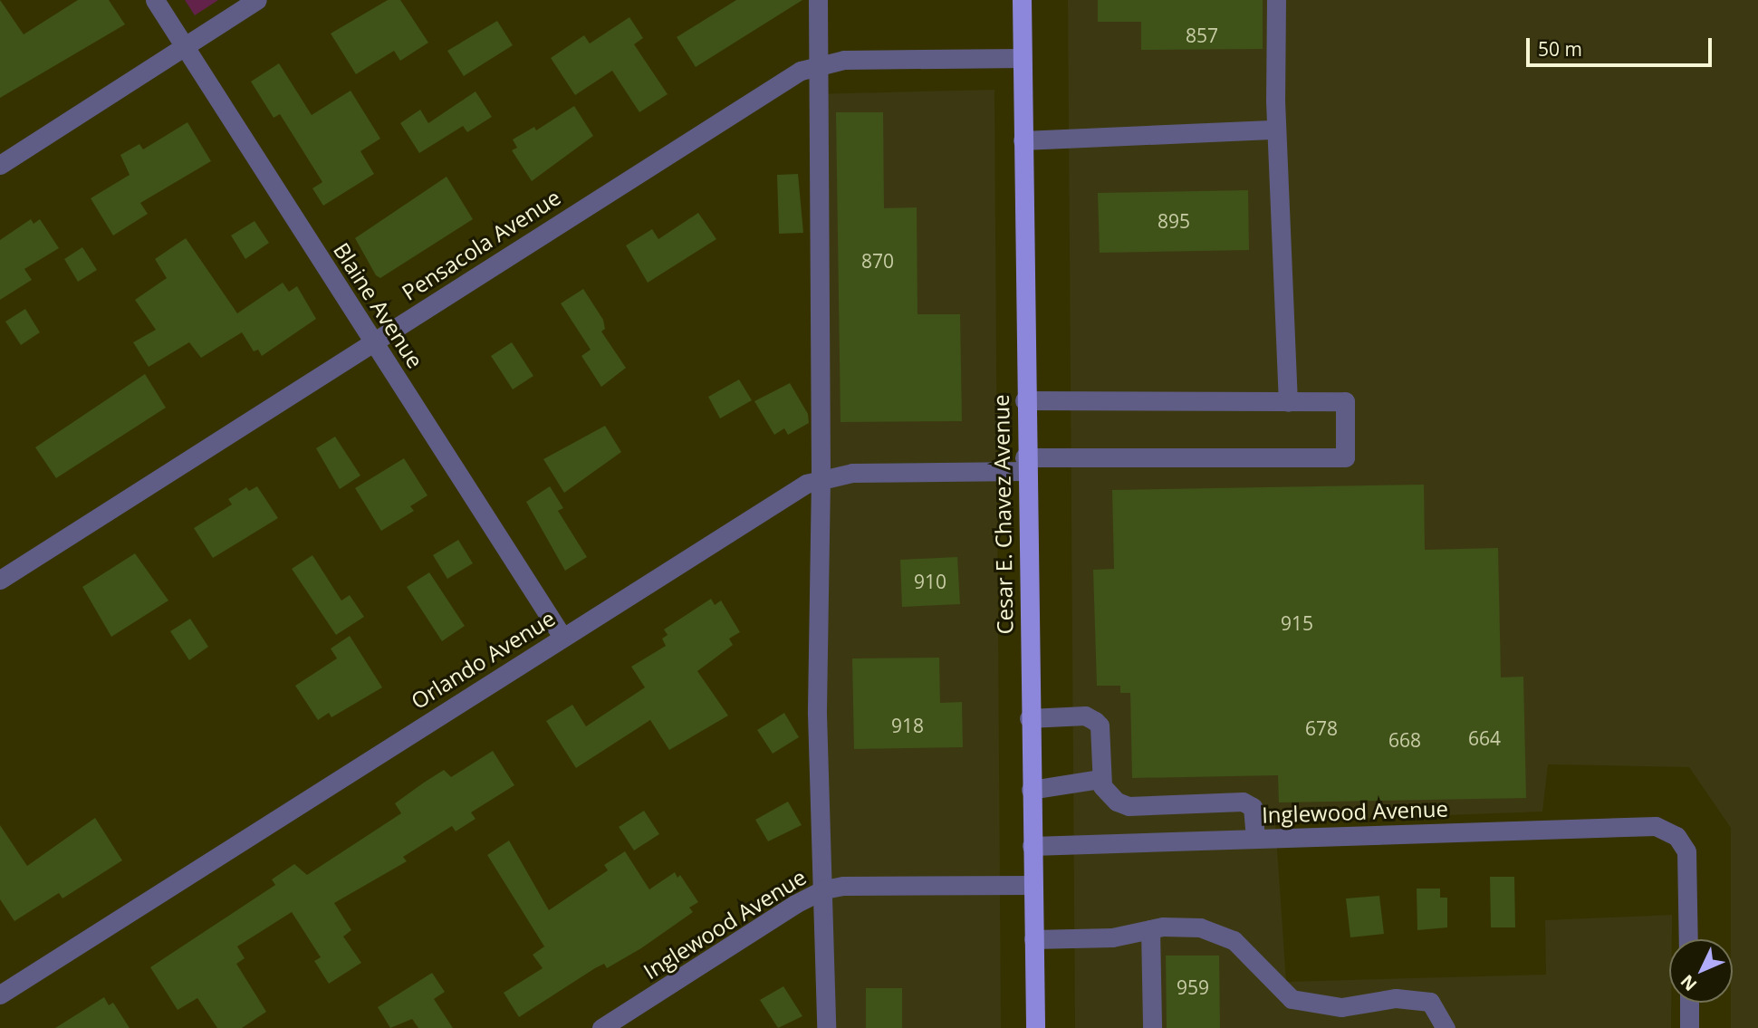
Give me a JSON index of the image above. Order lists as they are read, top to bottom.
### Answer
{
  "streets": {
    "main road": ["Cesar E. Chavez Avenue"],
    "street": [
      "Pensacola Avenue",
      "Blaine Avenue",
      "Orlando Avenue",
      "Inglewood Avenue"
    ]
  },
  "crossings": [
    ["Pensacola Avenue", "Blaine Avenue"],
    ["Pensacola Avenue", "Cesar E. Chavez Avenue"],
    ["Blaine Avenue", "Orlando Avenue"],
    ["Cesar E. Chavez Avenue", "Orlando Avenue"],
    ["Cesar E. Chavez Avenue", "Inglewood Avenue"]
  ],
  "house_numbers": [
    "857",
    "895",
    "870",
    "910",
    "915",
    "918",
    "678",
    "664",
    "668",
    "959"
  ],
  "scale_bar": "50 m",
  "north": "bottom left"
}
